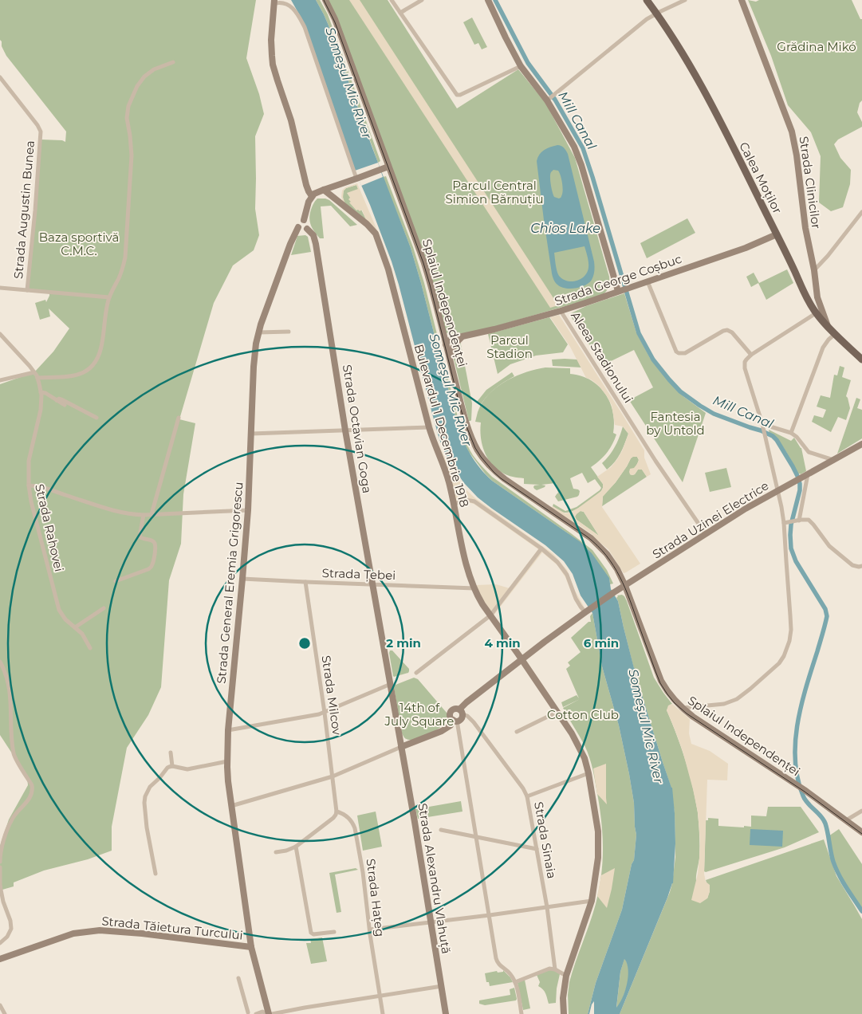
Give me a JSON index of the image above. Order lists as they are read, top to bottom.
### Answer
{
  "streets": {
    "main road": [
      "Calea Moților",
      "Strada Clinicilor",
      "Strada George Coșbuc",
      "Splaiul Independenței",
      "Bulevardul 1 Decembrie 1918",
      "Strada Octavian Goga",
      "Strada Uzinei Electrice",
      "Strada General Eremia Grigorescu",
      "Strada Alexandru Vlahuță",
      "Strada Tăietura Turcului"
    ],
    "street": [
      "Strada Augustin Bunea",
      "Aleea Stadionului",
      "Strada Rahovei",
      "Strada Țebei",
      "Strada Milcov",
      "Strada Sinaia",
      "Strada Hațeg"
    ]
  },
  "crossings": [
    ["Calea Moților", "Strada Clinicilor"],
    ["Calea Moților", "Strada George Coșbuc"],
    ["Strada George Coșbuc", "Splaiul Independenței"],
    ["Strada George Coșbuc", "Aleea Stadionului"],
    ["Splaiul Independenței", "Strada Uzinei Electrice"],
    ["Aleea Stadionului", "Strada Uzinei Electrice"],
    ["Bulevardul 1 Decembrie 1918", "Strada Uzinei Electrice"],
    ["Bulevardul 1 Decembrie 1918", "Strada Țebei"],
    ["Strada Octavian Goga", "Strada Țebei"],
    ["Strada Octavian Goga", "Strada General Eremia Grigorescu"],
    ["Strada Octavian Goga", "Strada Alexandru Vlahuță"],
    ["Strada Uzinei Electrice", "Strada Sinaia"],
    ["Strada Țebei", "Strada General Eremia Grigorescu"],
    ["Strada Țebei", "Strada Milcov"],
    ["Strada General Eremia Grigorescu", "Strada Tăietura Turcului"],
    ["Strada Milcov", "Strada Hațeg"]
  ],
  "water": ["Someşul Mic River", "Mill Canal", "Chios Lake"],
  "parks": [
    "Grădina Mikó",
    "Parcul Central Simion Bărnuțiu",
    "Baza sportivă C.M.C.",
    "Parcul Stadion",
    "Fantesia by Untold",
    "14th of July Square",
    "Cotton Club"
  ],
  "rings": ["2 min", "4 min", "6 min"]
}
